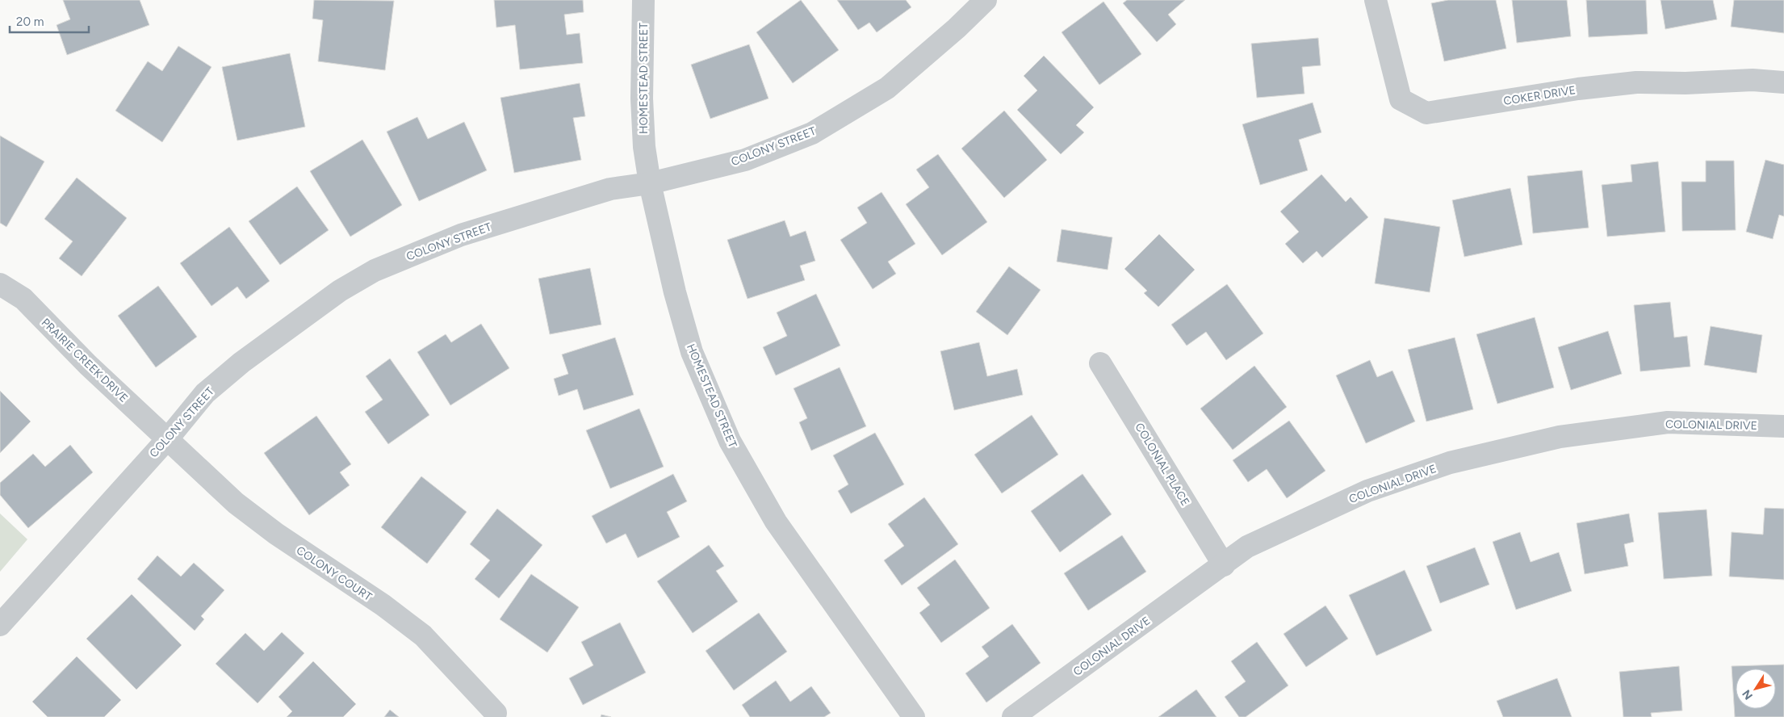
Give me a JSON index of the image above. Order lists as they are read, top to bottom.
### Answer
{
  "streets": {
    "street": [
      "HOMESTEAD STREET",
      "COKER DRIVE",
      "COLONY STREET",
      "PRAIRIE CREEK DRIVE",
      "COLONIAL DRIVE",
      "COLONIAL PLACE",
      "COLONY COURT"
    ]
  },
  "crossings": [
    ["HOMESTEAD STREET", "COLONY STREET"],
    ["COLONY STREET", "PRAIRIE CREEK DRIVE"],
    ["COLONY STREET", "COLONY COURT"],
    ["PRAIRIE CREEK DRIVE", "COLONY COURT"],
    ["COLONIAL DRIVE", "COLONIAL PLACE"]
  ],
  "scale_bar": "20 m",
  "north": "bottom left"
}
